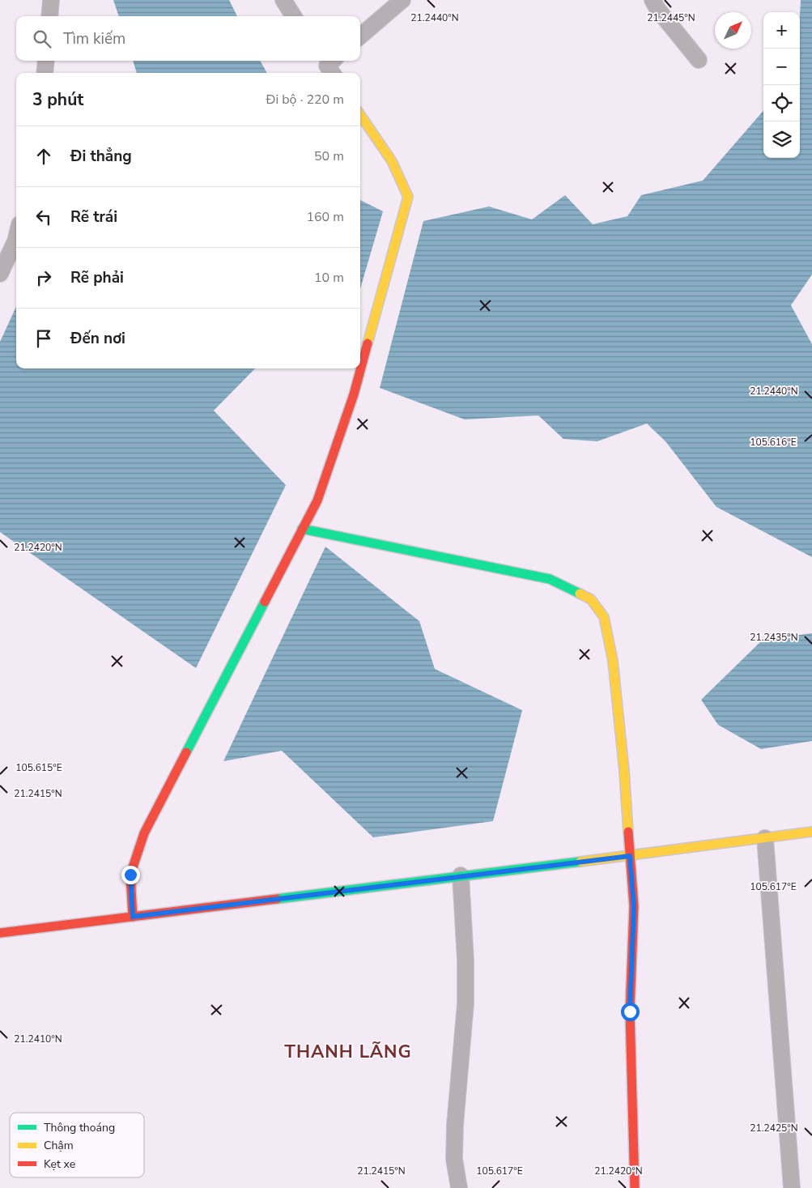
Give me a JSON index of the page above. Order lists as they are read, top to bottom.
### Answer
{
  "districts": ["THANH LÃNG"],
  "legend": ["Thông thoáng", "Chậm", "Kẹt xe"],
  "north": "top right",
  "page": {
    "map_buttons": ["+", "−"],
    "search": "Tìm kiếm",
    "heading": ["3 phút", "Đi bộ · 220 m"],
    "list": [
      ["Đi thẳng", "50 m"],
      ["Rẽ trái", "160 m"],
      ["Rẽ phải", "10 m"],
      "Đến nơi"
    ]
  },
  "coordinates": [
    "21.2440°N",
    "21.2445°N",
    "105.616°E",
    "21.2420°N",
    "21.2435°N",
    "105.615°E",
    "21.2415°N",
    "105.617°E",
    "21.2410°N",
    "21.2425°N"
  ]
}
